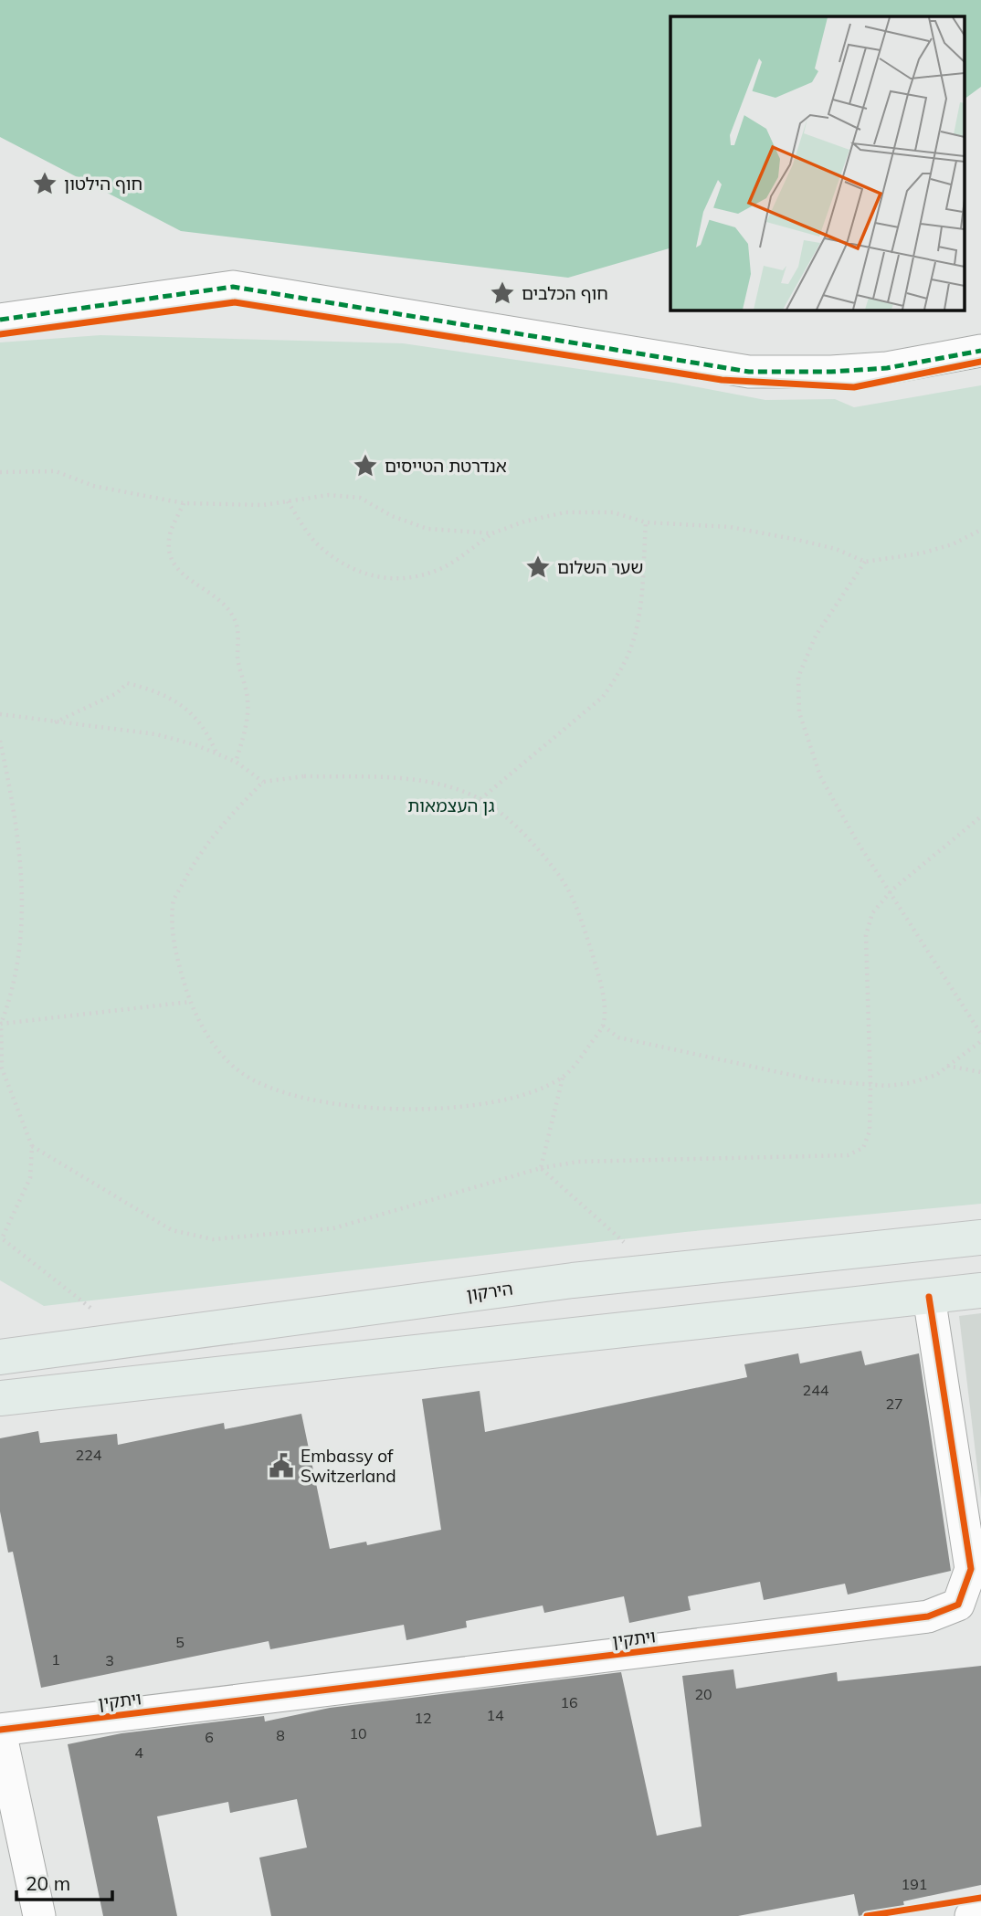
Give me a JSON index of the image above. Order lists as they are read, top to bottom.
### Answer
{
  "streets": {
    "main road": ["הירקון"],
    "street": ["ויתקין"]
  },
  "parks": ["גן העצמאות"],
  "places": {
    "place": [
      "חוף הילטון",
      "חוף הכלבים",
      "אנדרטת הטייסים",
      "שער השלום"
    ],
    "public building": ["Embassy of Switzerland"]
  },
  "house_numbers": [
    "244",
    "27",
    "224",
    "5",
    "1",
    "3",
    "20",
    "16",
    "14",
    "12",
    "10",
    "8",
    "6",
    "4",
    "191"
  ],
  "scale_bar": "20 m"
}
